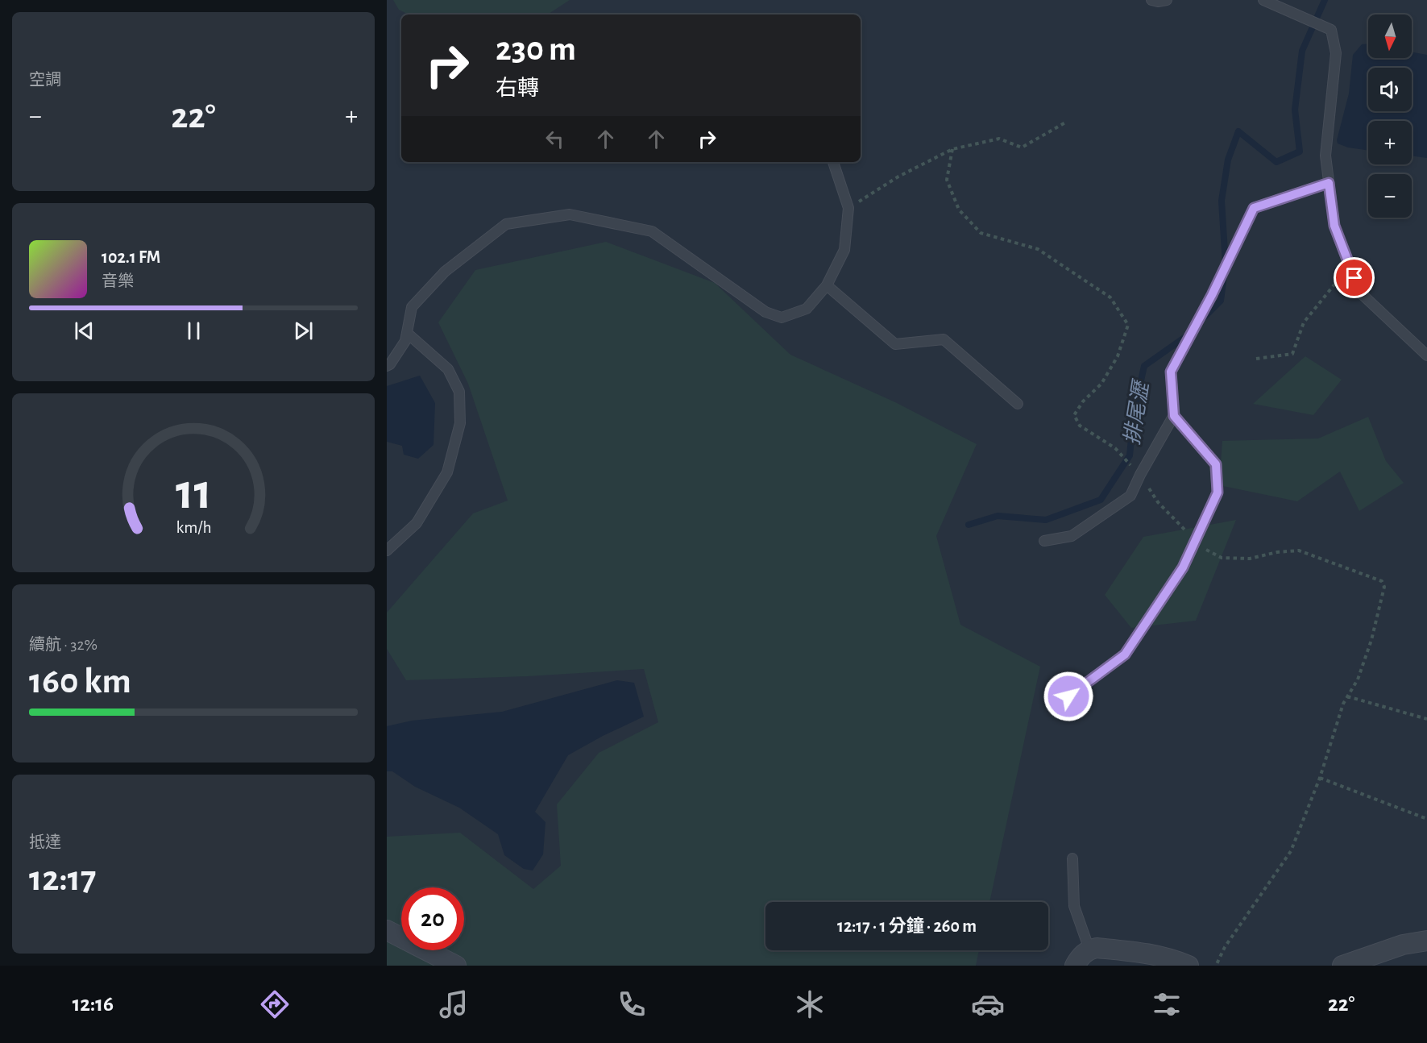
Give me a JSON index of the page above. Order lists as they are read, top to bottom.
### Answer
{
  "water": ["排尾瀝"],
  "north": "bottom",
  "page": {
    "tile": [
      "空調",
      ["續航 · 32%", "160 km"],
      ["抵達", "12:17"]
    ],
    "map_buttons": ["+", "−"],
    "turn": ["230 m", "右轉"],
    "heat": ["−", "22°", "+"],
    "song": ["102.1 FM", "音樂"],
    "limit": "20",
    "trip": "12:17 · 1 分鐘 · 260 m",
    "tabs": ["12:16", "22°"],
    "gauge": ["11", "km/h"]
  }
}
